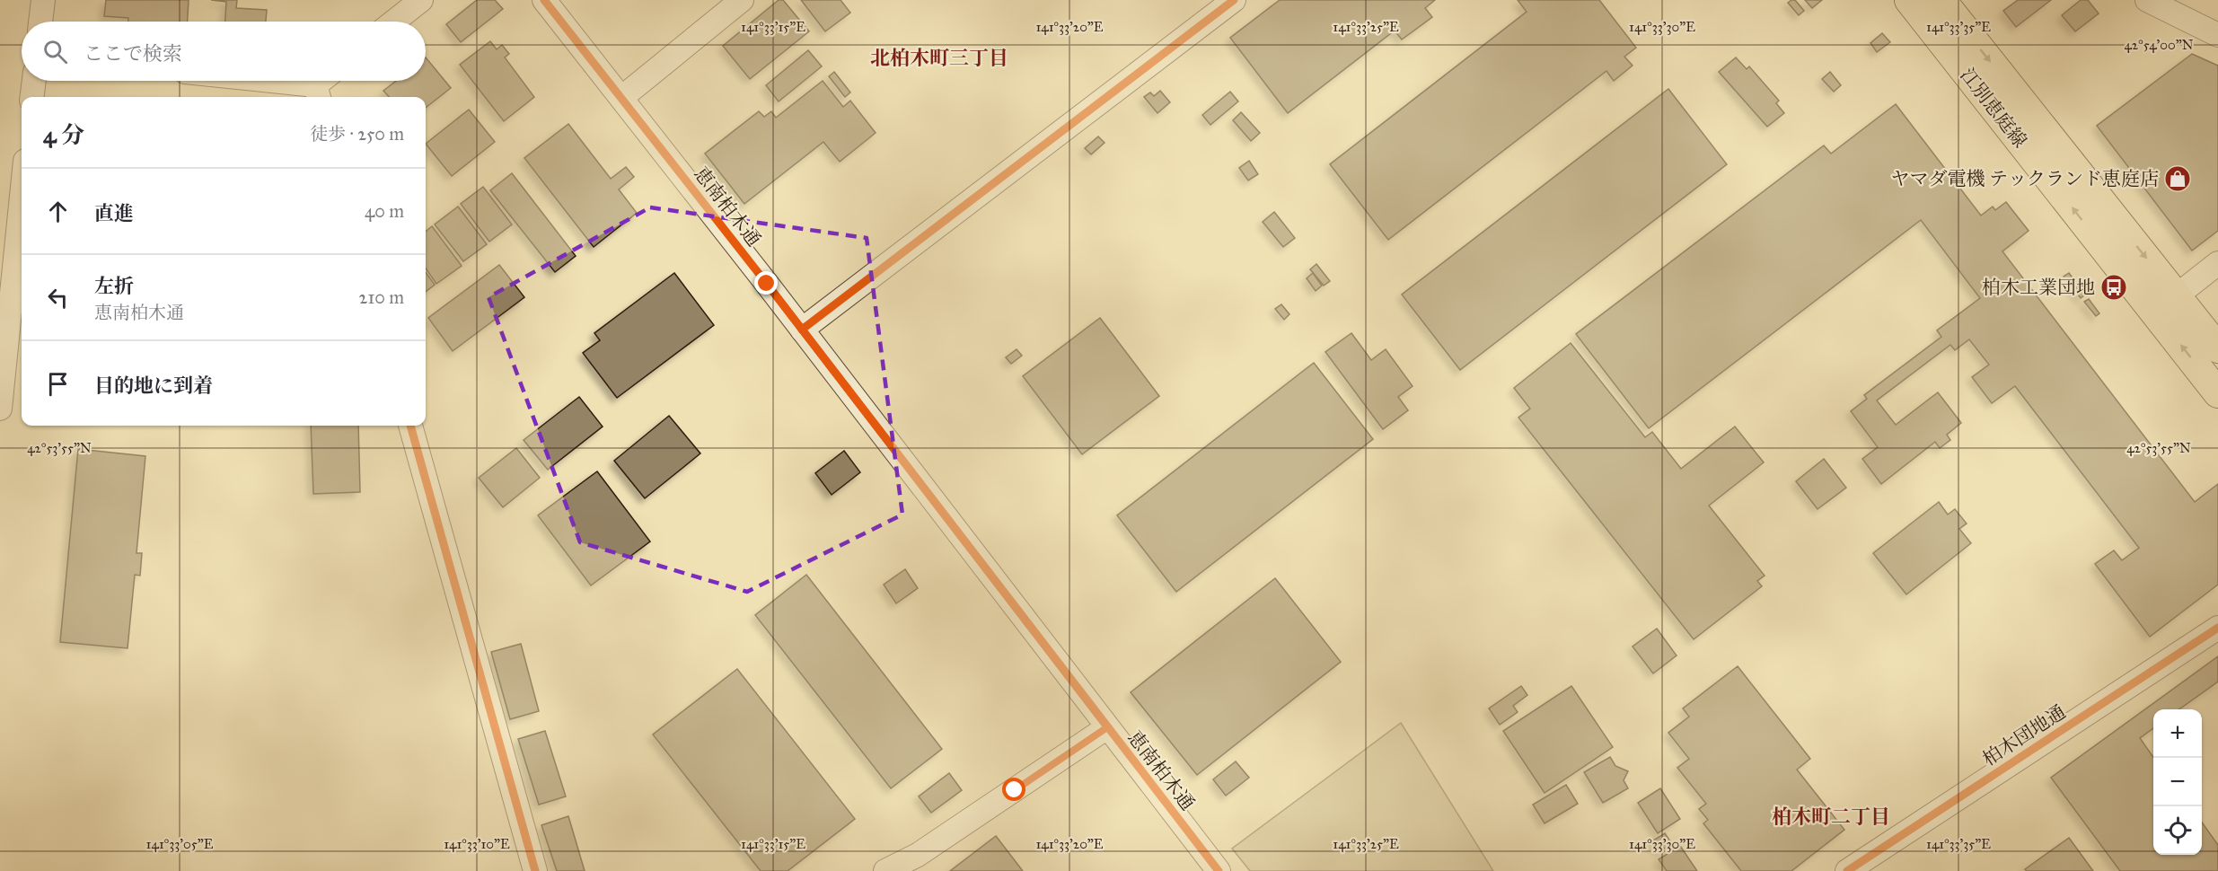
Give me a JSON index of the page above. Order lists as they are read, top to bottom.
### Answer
{
  "streets": {
    "main road": ["江別恵庭線"],
    "street": ["恵南柏木通", "柏木団地通"]
  },
  "districts": ["北柏木町三丁目", "柏木町二丁目"],
  "places": {
    "shop": ["ヤマダ電機 テックランド恵庭店"],
    "bus stop": ["柏木工業団地"]
  },
  "page": {
    "search": "ここで検索",
    "heading": ["4 分", "徒歩 · 250 m"],
    "list": [
      ["直進", "40 m"],
      ["左折", "恵南柏木通", "210 m"],
      "目的地に到着"
    ],
    "map_buttons": ["+", "−"]
  },
  "coordinates": [
    "141°33'15\"E",
    "141°33'20\"E",
    "141°33'25\"E",
    "141°33'30\"E",
    "141°33'35\"E",
    "42°54'00\"N",
    "42°53'55\"N",
    "141°33'05\"E",
    "141°33'10\"E"
  ]
}
